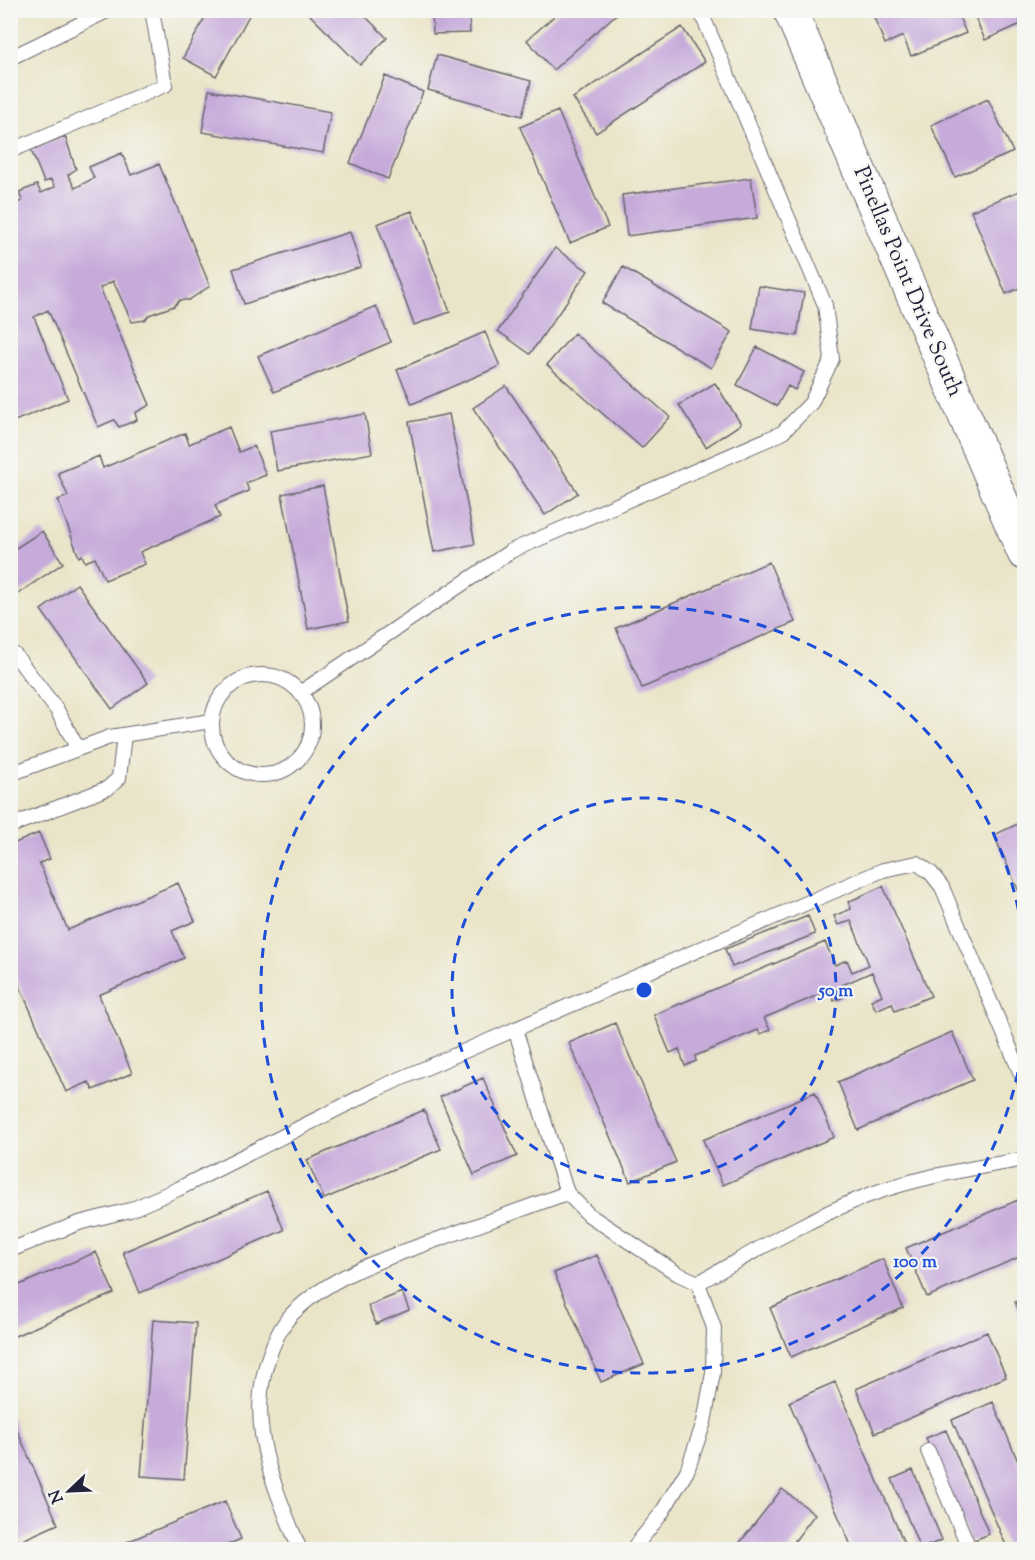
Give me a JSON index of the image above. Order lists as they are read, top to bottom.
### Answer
{
  "streets": {
    "street": ["Pinellas Point Drive South"]
  },
  "north": "bottom left",
  "rings": ["50 m", "100 m"]
}
